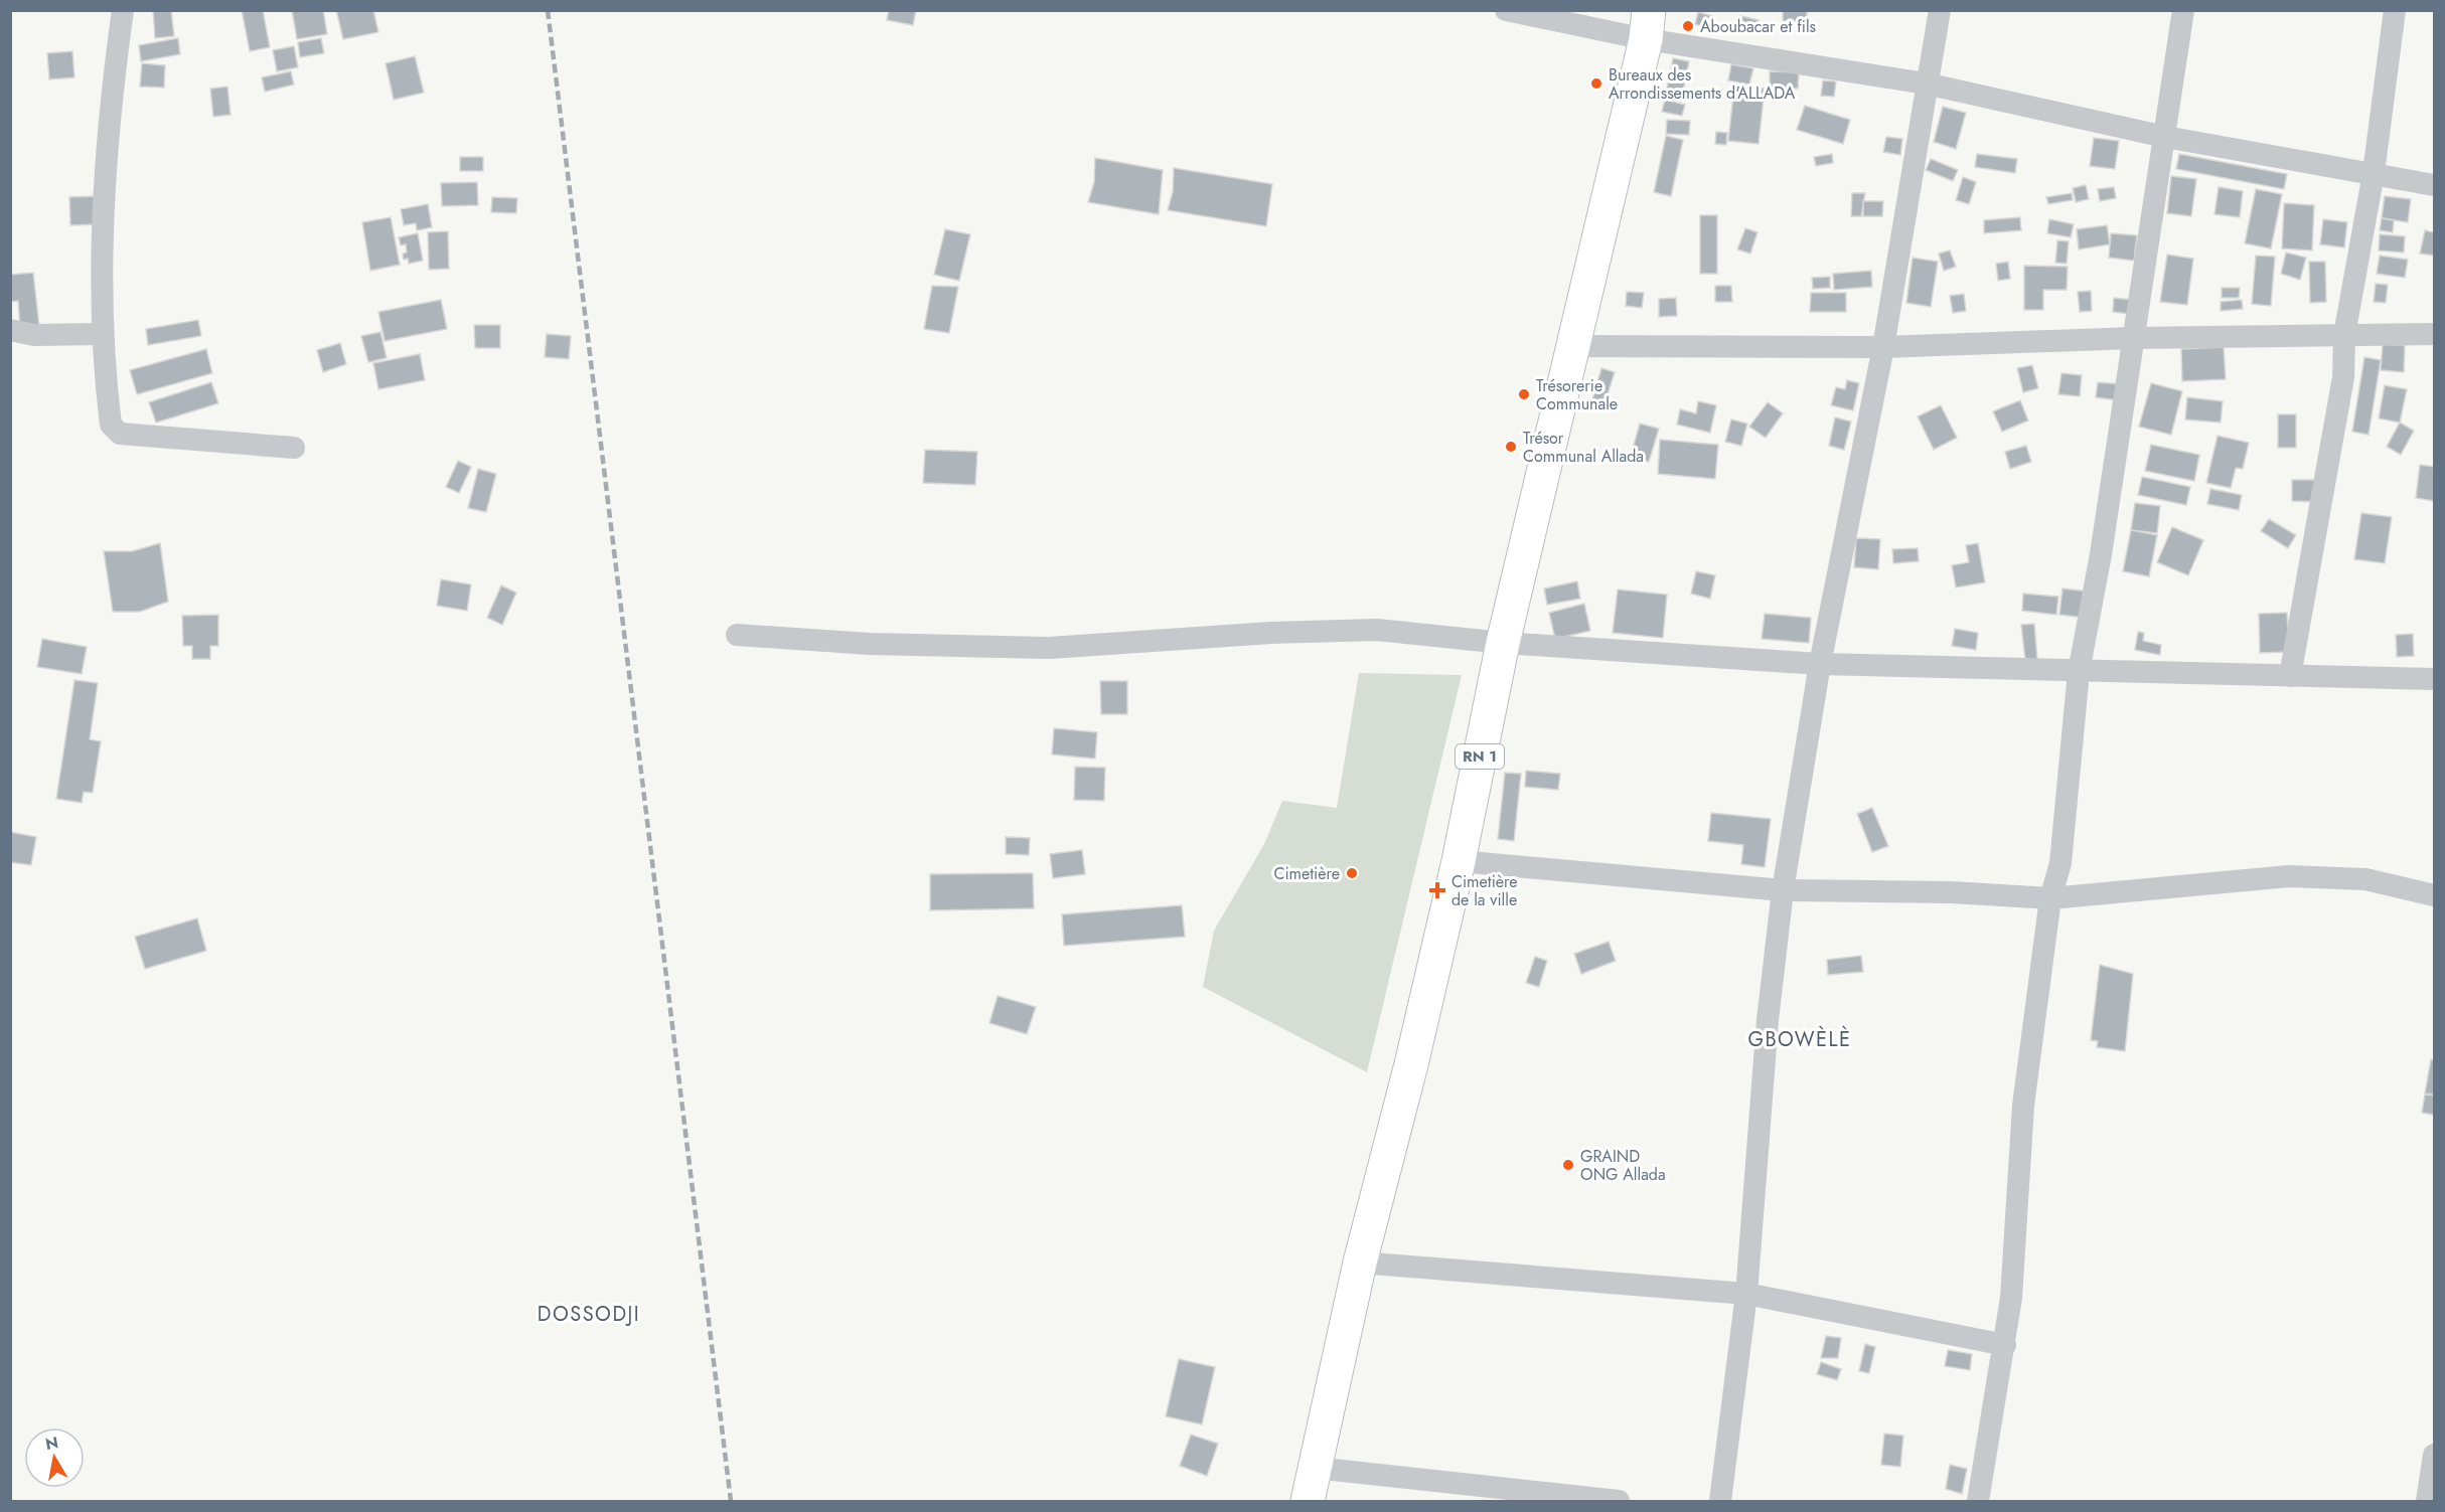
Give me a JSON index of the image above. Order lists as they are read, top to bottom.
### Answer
{
  "streets": {
    "main road": ["RN 1"]
  },
  "districts": ["GBOWÈLÈ", "DOSSODJI"],
  "places": {
    "other": [
      "Aboubacar et fils",
      "Bureaux des Arrondissements d'ALLADA",
      "Trésorerie Communale",
      "Trésor Communal Allada",
      "Cimetière",
      "GRAIND ONG Allada"
    ],
    "health": ["Cimetière de la ville"]
  },
  "north": "top"
}
